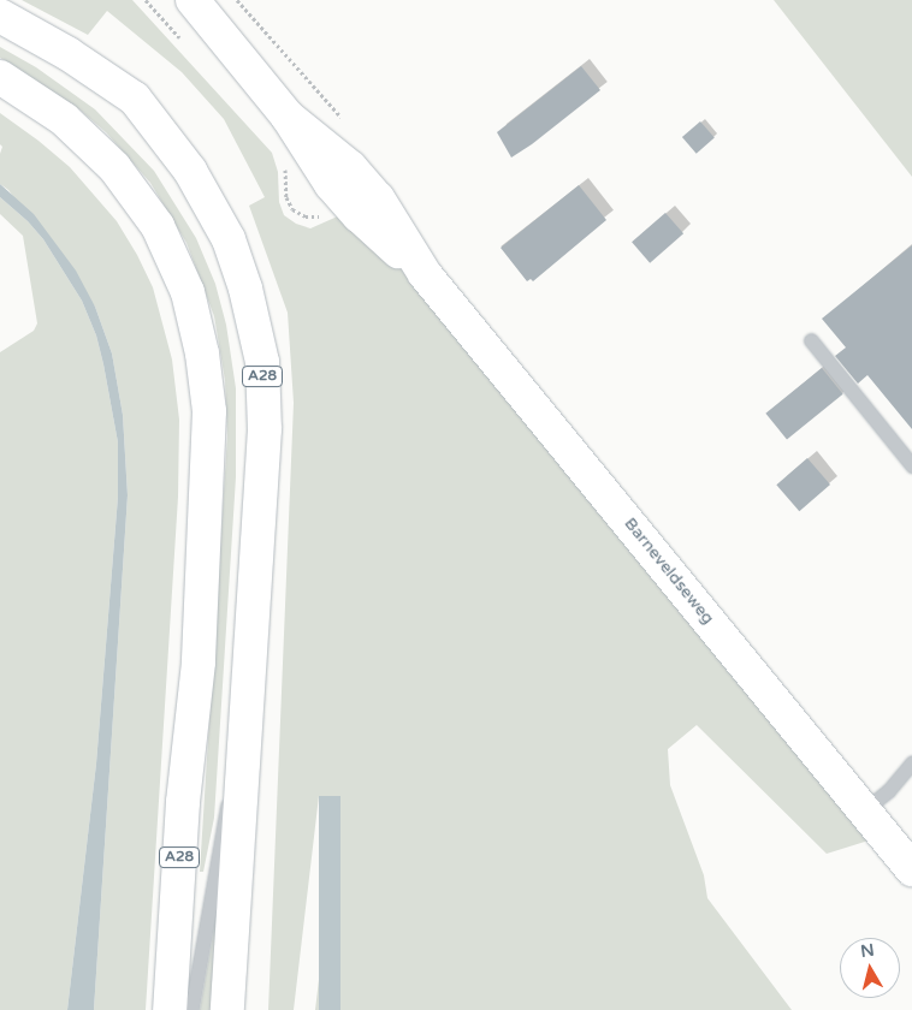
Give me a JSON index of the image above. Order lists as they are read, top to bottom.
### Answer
{
  "streets": {
    "main road": ["A28", "Barneveldseweg"]
  },
  "north": "top"
}
